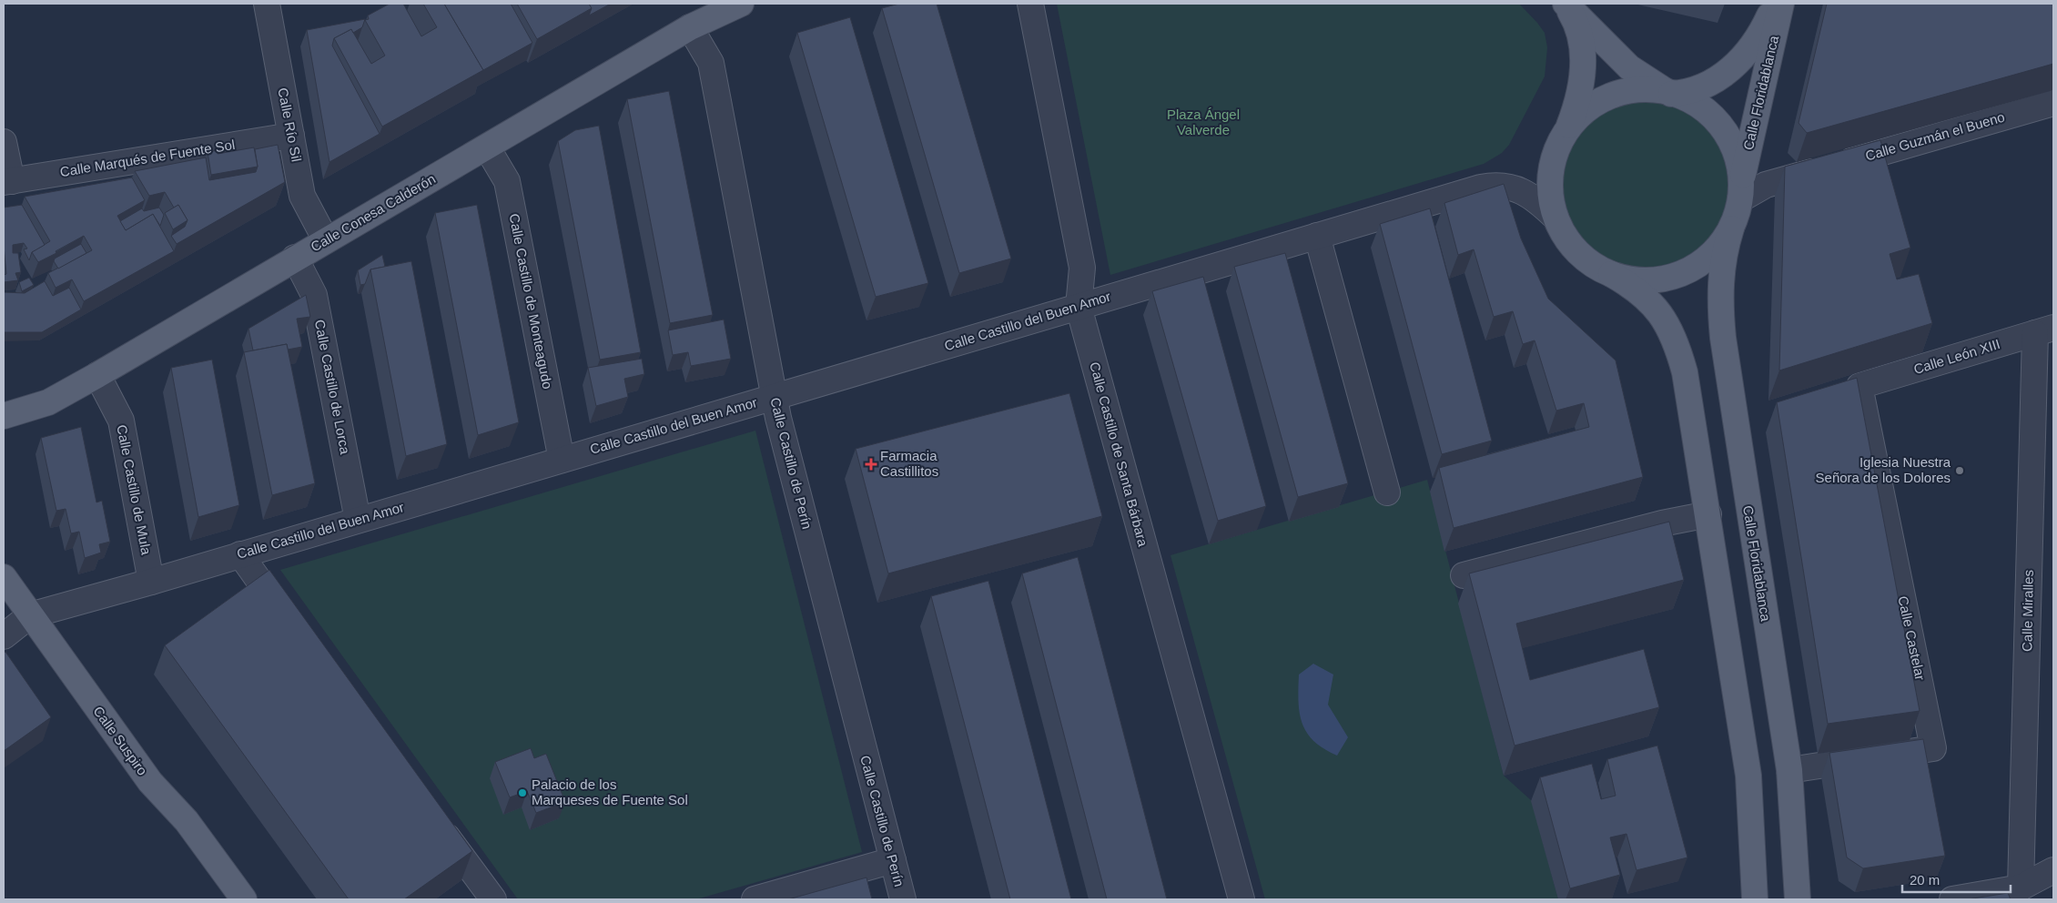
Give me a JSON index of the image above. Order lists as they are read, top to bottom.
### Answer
{
  "streets": {
    "main road": ["Calle Floridablanca", "Calle Conesa Calderón", "Calle Suspiro"],
    "street": [
      "Calle Río Sil",
      "Calle Guzmán el Bueno",
      "Calle Marqués de Fuente Sol",
      "Calle Castillo de Monteagudo",
      "Calle Castillo del Buen Amor",
      "Calle León XIII",
      "Calle Castillo de Lorca",
      "Calle Castillo de Santa Bárbara",
      "Calle Castillo de Perín",
      "Calle Castillo de Mula",
      "Calle Miralles",
      "Calle Castelar"
    ]
  },
  "crossings": [
    ["Calle Floridablanca", "Calle Guzmán el Bueno"],
    ["Calle Floridablanca", "Calle Castelar"],
    ["Calle Río Sil", "Calle Marqués de Fuente Sol"],
    ["Calle Río Sil", "Calle Conesa Calderón"],
    ["Calle Conesa Calderón", "Calle Castillo de Monteagudo"],
    ["Calle Conesa Calderón", "Calle Castillo de Lorca"],
    ["Calle Conesa Calderón", "Calle Castillo de Perín"],
    ["Calle Conesa Calderón", "Calle Castillo de Mula"],
    ["Calle Castillo de Monteagudo", "Calle Castillo del Buen Amor"],
    ["Calle Castillo del Buen Amor", "Calle Castillo de Lorca"],
    ["Calle Castillo del Buen Amor", "Calle Castillo de Santa Bárbara"],
    ["Calle Castillo del Buen Amor", "Calle Castillo de Perín"],
    ["Calle Castillo del Buen Amor", "Calle Castillo de Mula"],
    ["Calle Castillo del Buen Amor", "Calle Suspiro"],
    ["Calle León XIII", "Calle Miralles"],
    ["Calle León XIII", "Calle Castelar"]
  ],
  "parks": ["Plaza Ángel Valverde"],
  "places": {
    "health": ["Farmacia Castillitos"],
    "other": ["Iglesia Nuestra Señora de los Dolores", "Palacio de los Marqueses de Fuente Sol"]
  },
  "scale_bar": "20 m"
}
